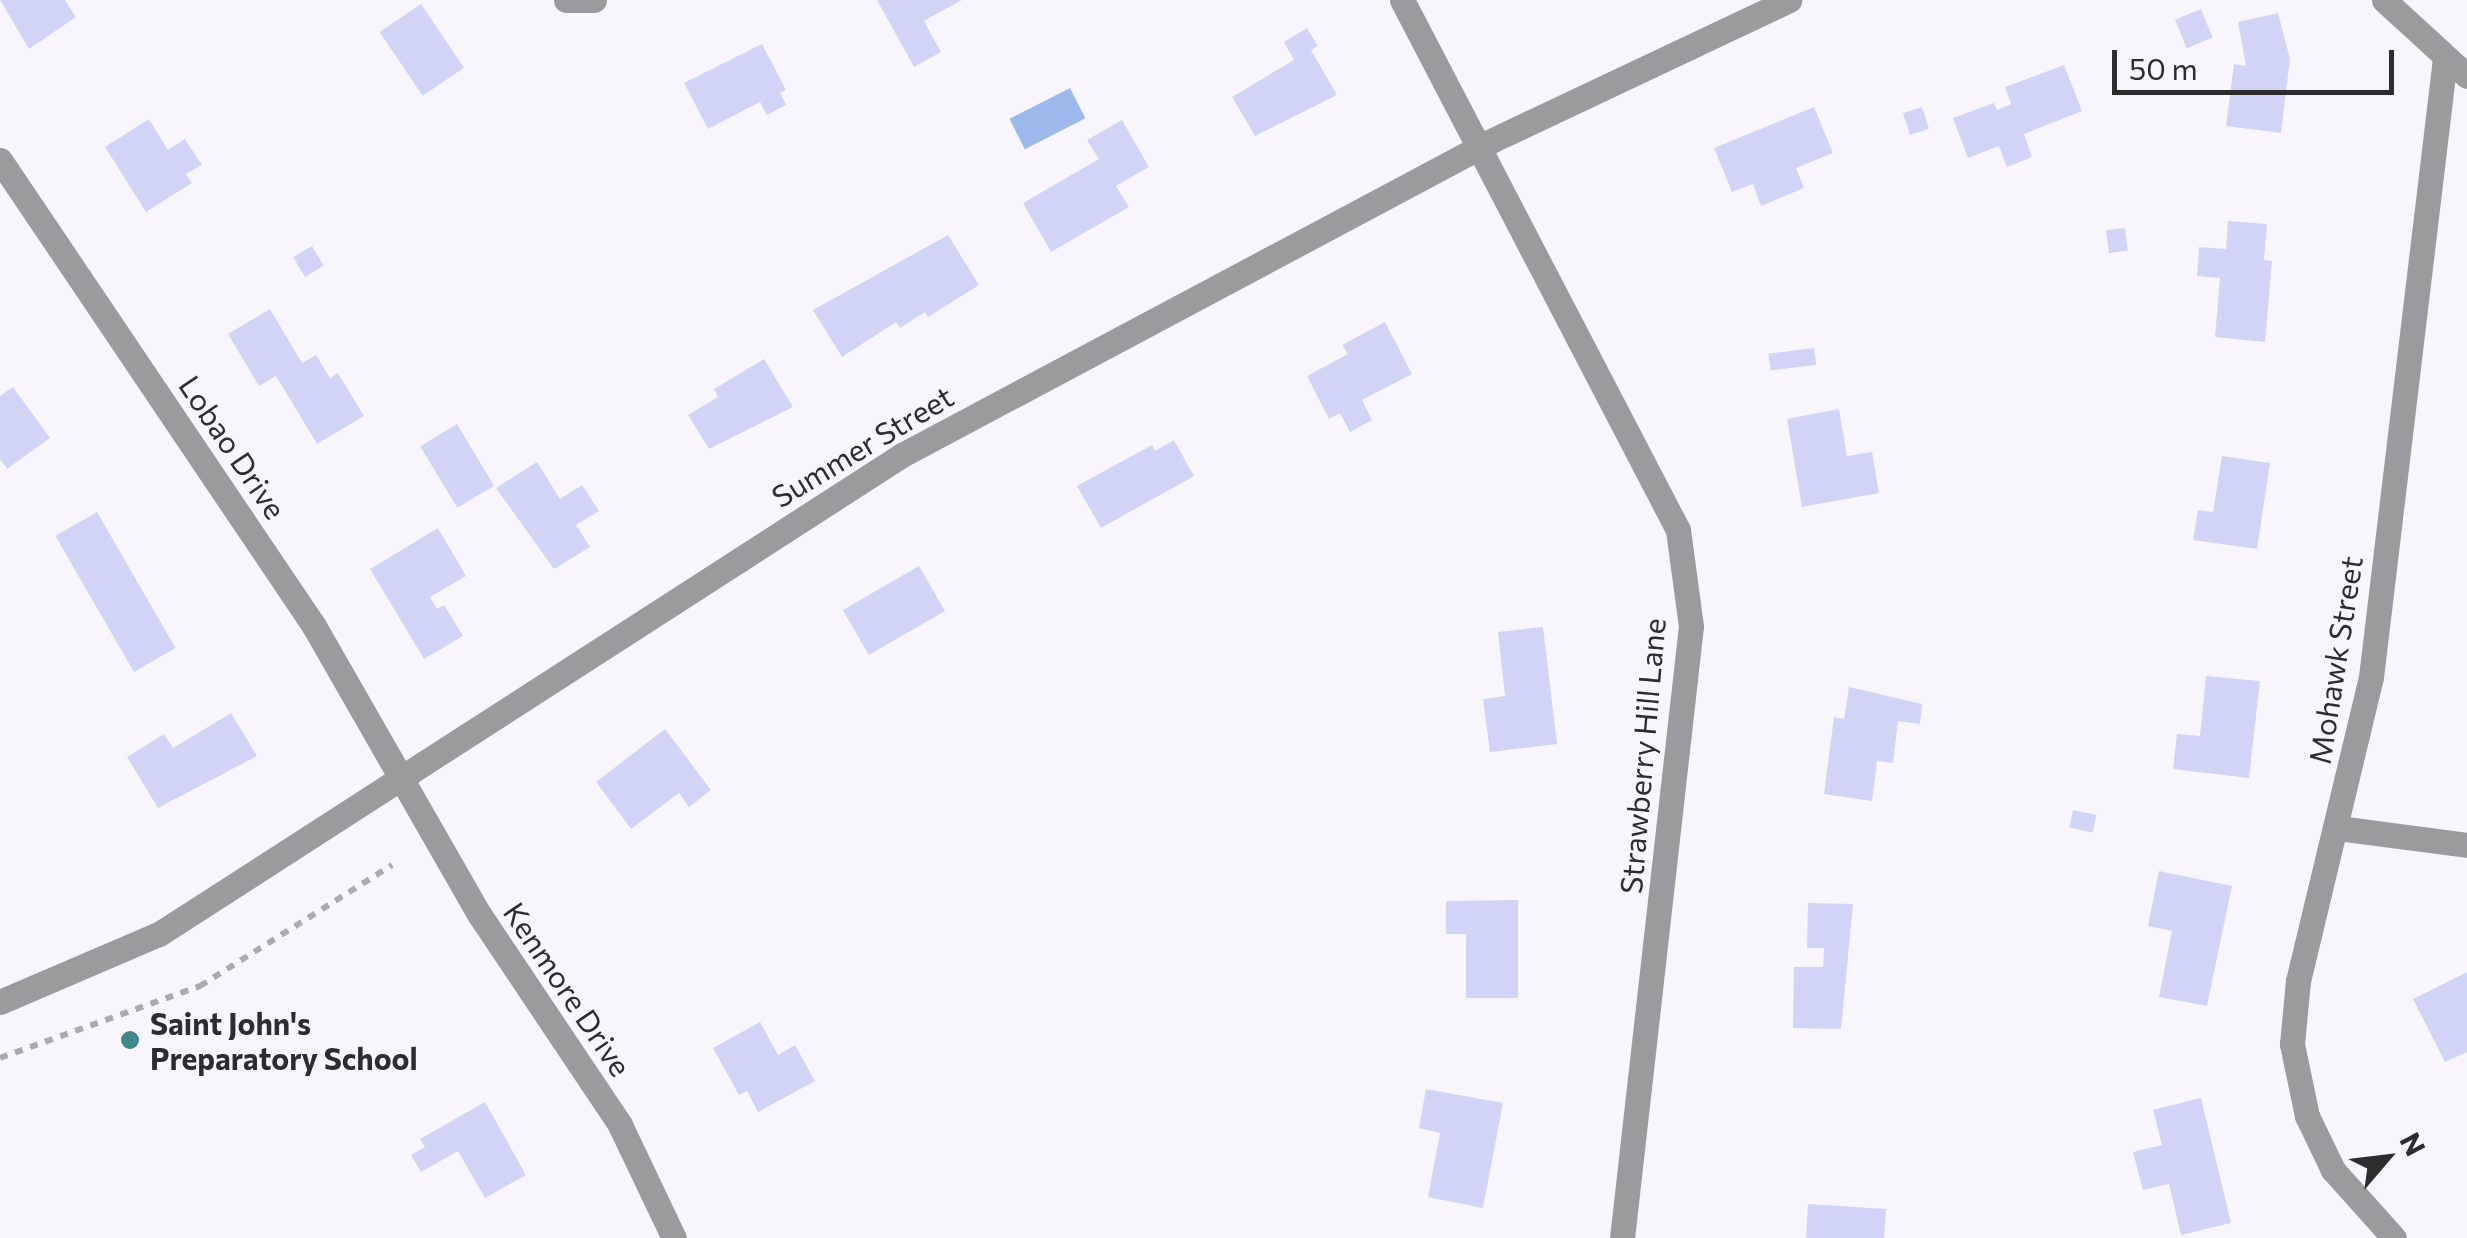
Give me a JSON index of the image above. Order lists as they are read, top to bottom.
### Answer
{
  "streets": {
    "street": [
      "Summer Street",
      "Lobao Drive",
      "Mohawk Street",
      "Strawberry Hill Lane",
      "Kenmore Drive"
    ]
  },
  "crossings": [
    ["Summer Street", "Lobao Drive"],
    ["Summer Street", "Strawberry Hill Lane"],
    ["Summer Street", "Kenmore Drive"],
    ["Lobao Drive", "Kenmore Drive"]
  ],
  "places": ["Saint John's Preparatory School"],
  "scale_bar": "50 m",
  "north": "top right"
}
